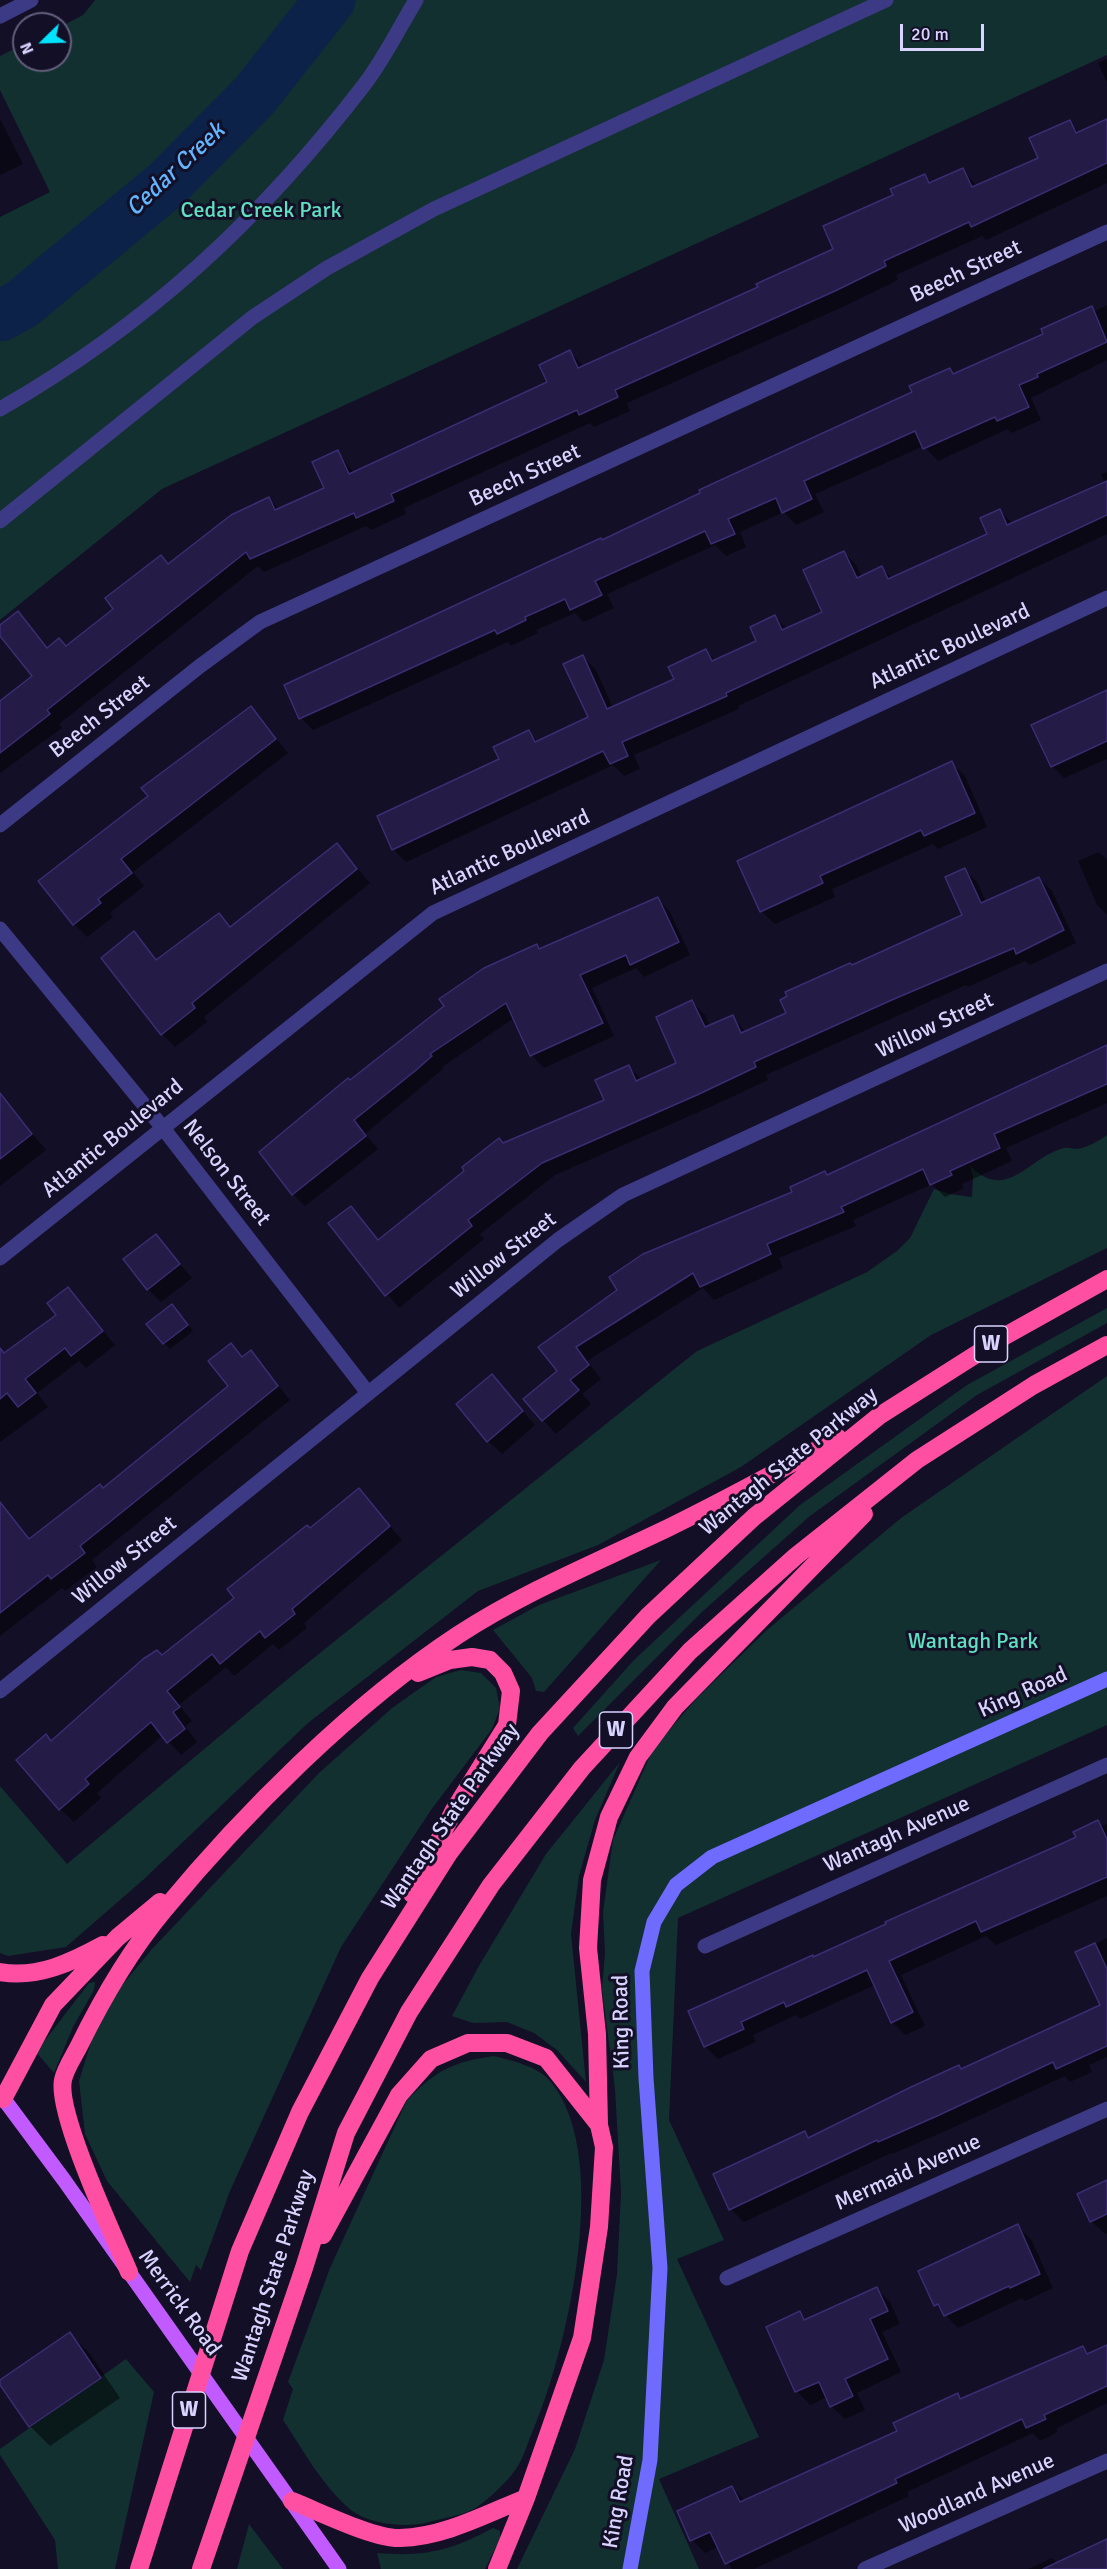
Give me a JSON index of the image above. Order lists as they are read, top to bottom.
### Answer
{
  "streets": {
    "highway": ["W", "Wantagh State Parkway"],
    "main road": ["Merrick Road"],
    "street": [
      "Beech Street",
      "Atlantic Boulevard",
      "Willow Street",
      "Nelson Street",
      "King Road",
      "Wantagh Avenue",
      "Mermaid Avenue",
      "Woodland Avenue"
    ]
  },
  "crossings": [
    ["Atlantic Boulevard", "Nelson Street"],
    ["Willow Street", "Nelson Street"]
  ],
  "water": ["Cedar Creek"],
  "parks": ["Cedar Creek Park", "Wantagh Park"],
  "scale_bar": "20 m",
  "north": "bottom left"
}
